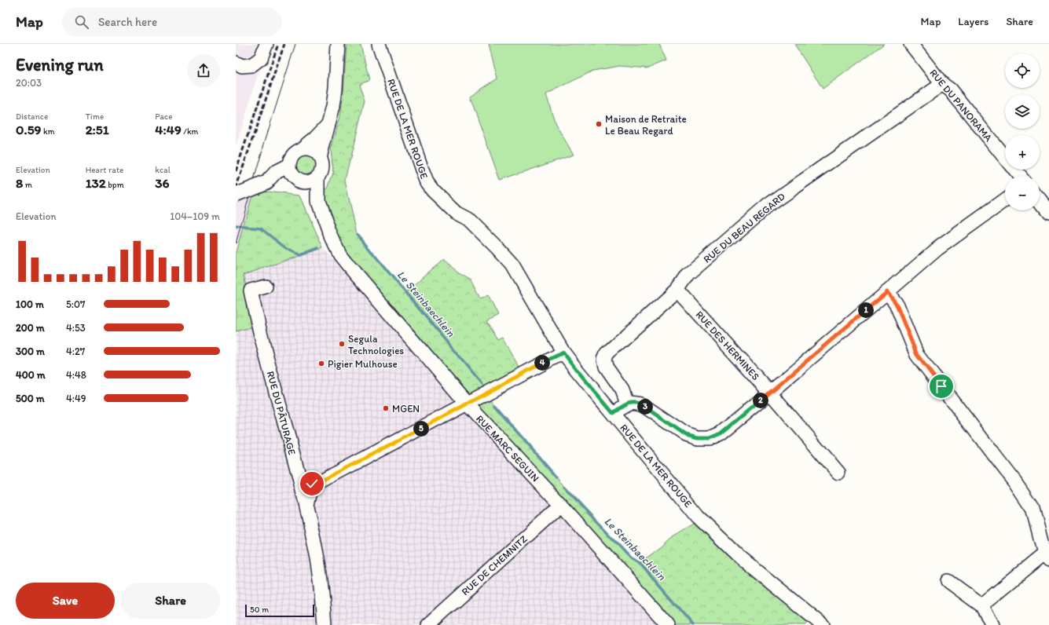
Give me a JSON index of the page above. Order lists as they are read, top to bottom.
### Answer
{
  "streets": {
    "street": [
      "RUE DU PANORAMA",
      "RUE DE LA MER ROUGE",
      "RUE DU BEAU REGARD",
      "RUE DES HERMINES",
      "RUE DU PÂTURAGE",
      "RUE MARC SEGUIN",
      "RUE DE CHEMNITZ"
    ]
  },
  "crossings": [
    ["RUE DU PANORAMA", "RUE DU BEAU REGARD"],
    ["RUE DU BEAU REGARD", "RUE DES HERMINES"],
    ["RUE MARC SEGUIN", "RUE DE CHEMNITZ"]
  ],
  "water": ["Le Steinbaechlein"],
  "places": [
    "Maison de Retraite Le Beau Regard",
    "Segula Technologies",
    "Pigier Mulhouse",
    "MGEN"
  ],
  "scale_bar": "50 m",
  "page": {
    "header": "Map",
    "search": "Search here",
    "nav": ["Map", "Layers", "Share"],
    "heading": ["Evening run", "20:03"],
    "map_buttons": ["+", "−"],
    "stats": [
      ["Distance", "0.59 km"],
      ["Time", "2:51"],
      ["Pace", "4:49 /km"],
      ["Elevation", "8 m"],
      ["Heart rate", "132 bpm"],
      ["kcal", "36"]
    ],
    "chart": ["Elevation", "104–109 m"],
    "list": [
      {
        "name": "100 m",
        "note": "5:07"
      },
      {
        "name": "200 m",
        "note": "4:53"
      },
      {
        "name": "300 m",
        "note": "4:27"
      },
      {
        "name": "400 m",
        "note": "4:48"
      },
      {
        "name": "500 m",
        "note": "4:49"
      }
    ],
    "pins": [
      "1",
      "4",
      "2",
      "3",
      "5"
    ],
    "buttons": ["Save", "Share"],
    "scale": "50 m"
  }
}
